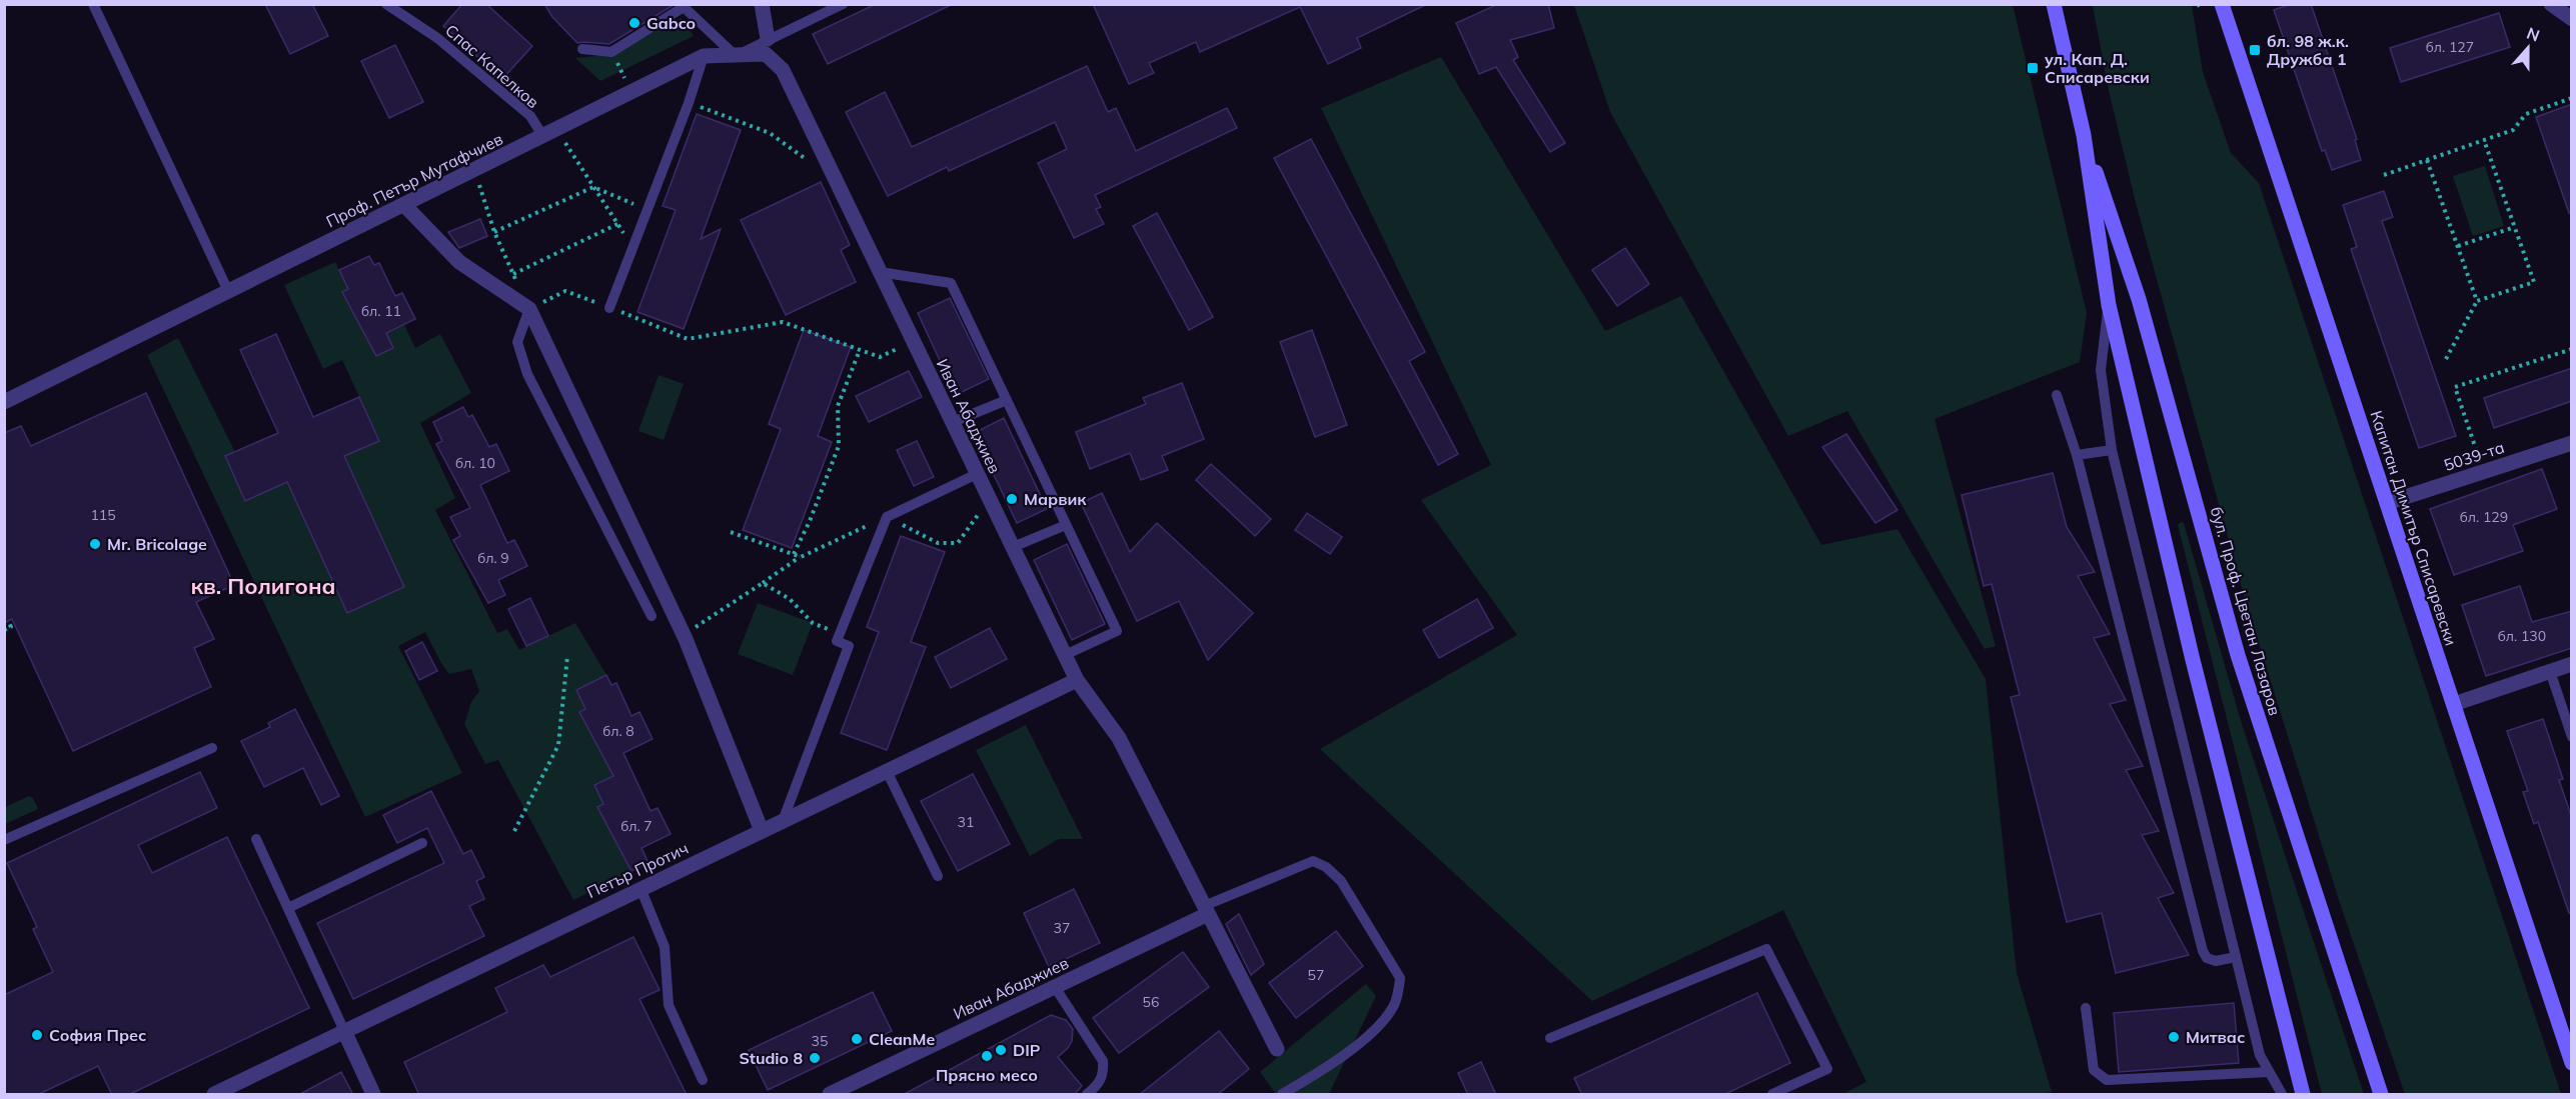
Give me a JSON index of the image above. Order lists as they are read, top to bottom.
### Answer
{
  "streets": {
    "main road": ["Капитан Димитър Списаревски", "бул. Проф. Цветан Лазаров"],
    "street": [
      "Проф. Петър Мутафчиев",
      "Иван Абаджиев",
      "5039-та",
      "Петър Протич"
    ],
    "lane": ["Спас Капелков"]
  },
  "crossings": [
    ["Спас Капелков", "Проф. Петър Мутафчиев"],
    ["Проф. Петър Мутафчиев", "Иван Абаджиев"],
    ["Иван Абаджиев", "Петър Протич"],
    ["5039-та", "Капитан Димитър Списаревски"]
  ],
  "districts": ["кв. Полигона"],
  "places": {
    "other": [
      "Gabco",
      "Марвик",
      "Mr. Bricolage",
      "София Прес",
      "Митвас",
      "CleanMe",
      "DIP",
      "Прясно месо",
      "Studio 8"
    ],
    "transit": ["бл. 98 ж.к. Дружба 1", "ул. Кап. Д. Списаревски"]
  },
  "house_numbers": [
    "бл. 127",
    "бл. 11",
    "бл. 10",
    "115",
    "бл. 129",
    "бл. 9",
    "бл. 130",
    "бл. 8",
    "31",
    "бл. 7",
    "37",
    "57",
    "56",
    "35"
  ],
  "north": "top"
}
